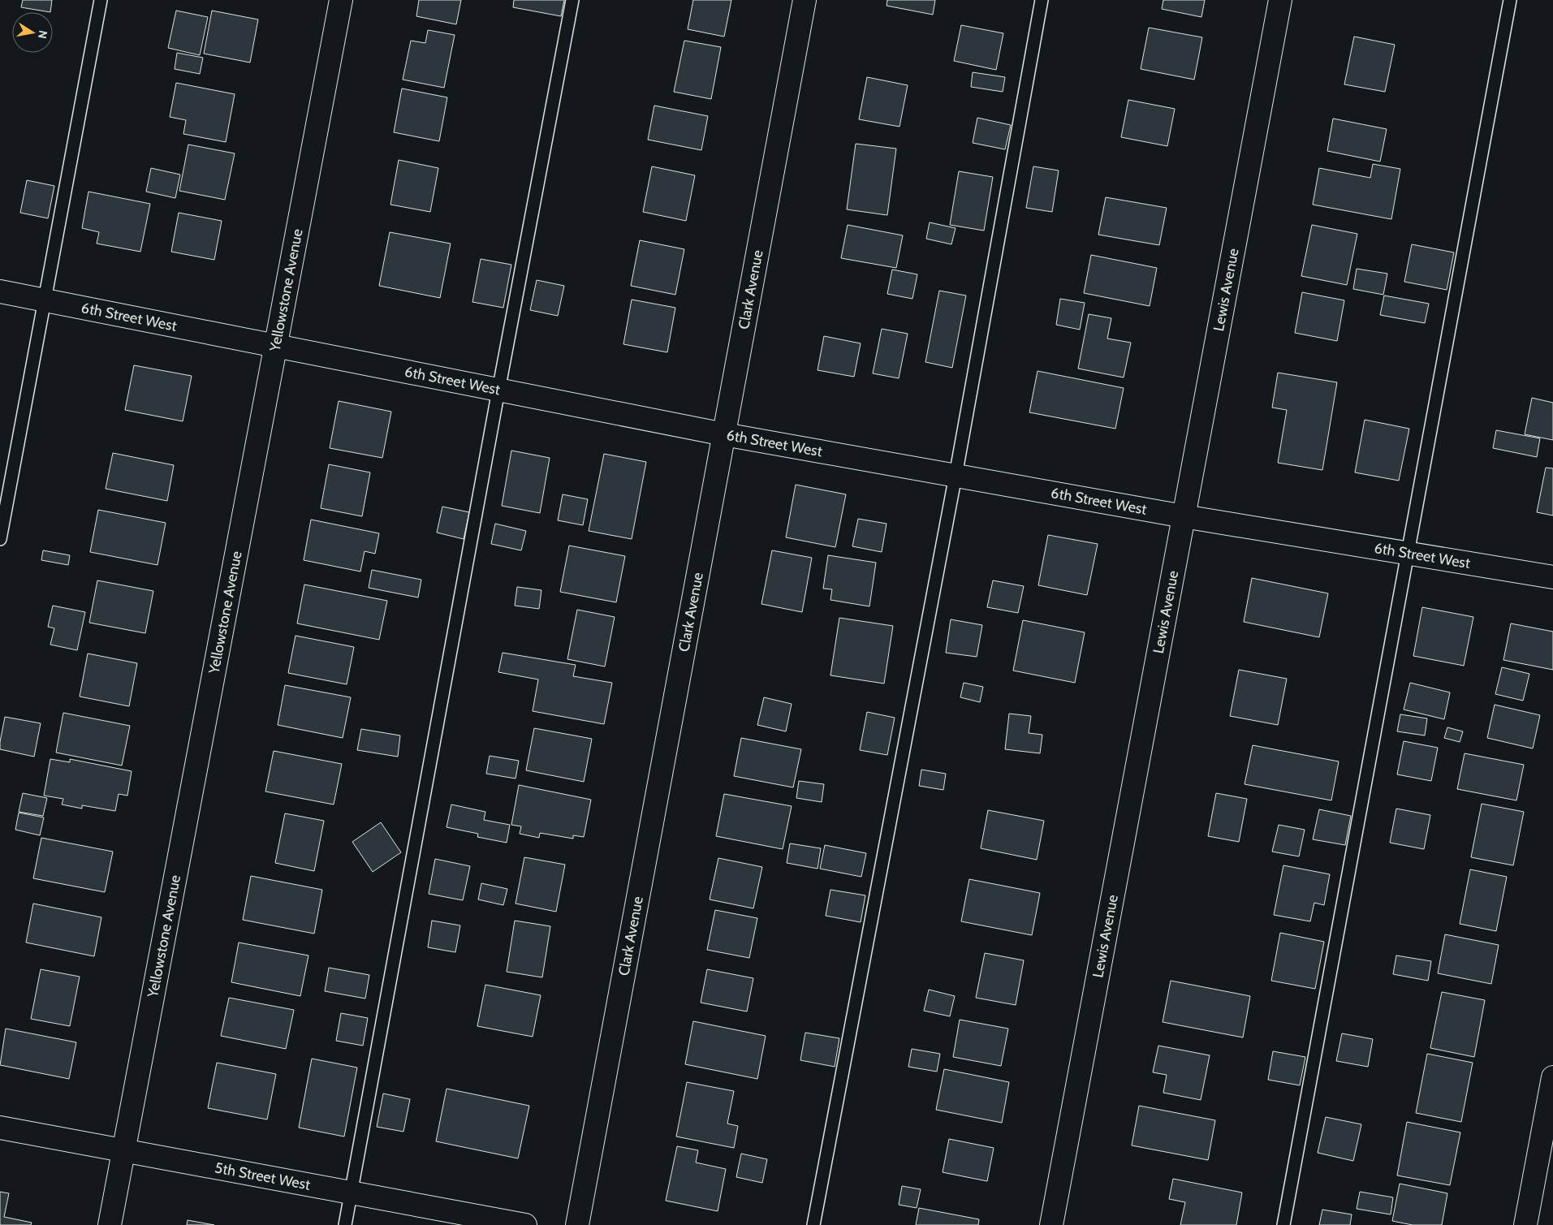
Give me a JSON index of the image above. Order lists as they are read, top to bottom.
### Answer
{
  "streets": {
    "street": [
      "Clark Avenue",
      "Lewis Avenue",
      "Yellowstone Avenue",
      "6th Street West",
      "5th Street West"
    ]
  },
  "crossings": [
    ["Clark Avenue", "6th Street West"],
    ["Lewis Avenue", "6th Street West"],
    ["Yellowstone Avenue", "6th Street West"],
    ["Yellowstone Avenue", "5th Street West"]
  ],
  "north": "right"
}
